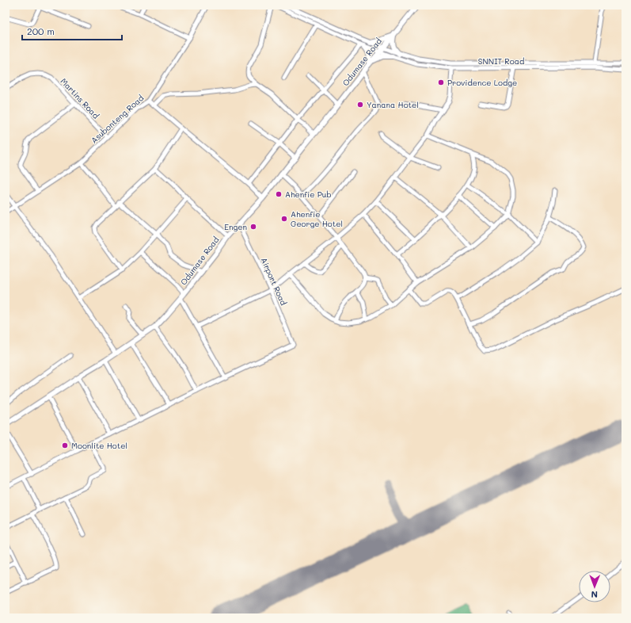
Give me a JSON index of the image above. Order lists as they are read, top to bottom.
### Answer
{
  "streets": {
    "main road": ["Odumase Road"],
    "street": [
      "SNNIT Road",
      "Martins Road",
      "Asubonteng Road",
      "Airport Road"
    ]
  },
  "crossings": [
    ["SNNIT Road", "Odumase Road"],
    ["Odumase Road", "Airport Road"],
    ["Martins Road", "Asubonteng Road"]
  ],
  "places": [
    "Providence Lodge",
    "Yanana Hotel",
    "Ahenfie Pub",
    "Ahenfie George Hotel",
    "Engen",
    "Moonlite Hotel"
  ],
  "scale_bar": "200 m",
  "north": "bottom"
}
